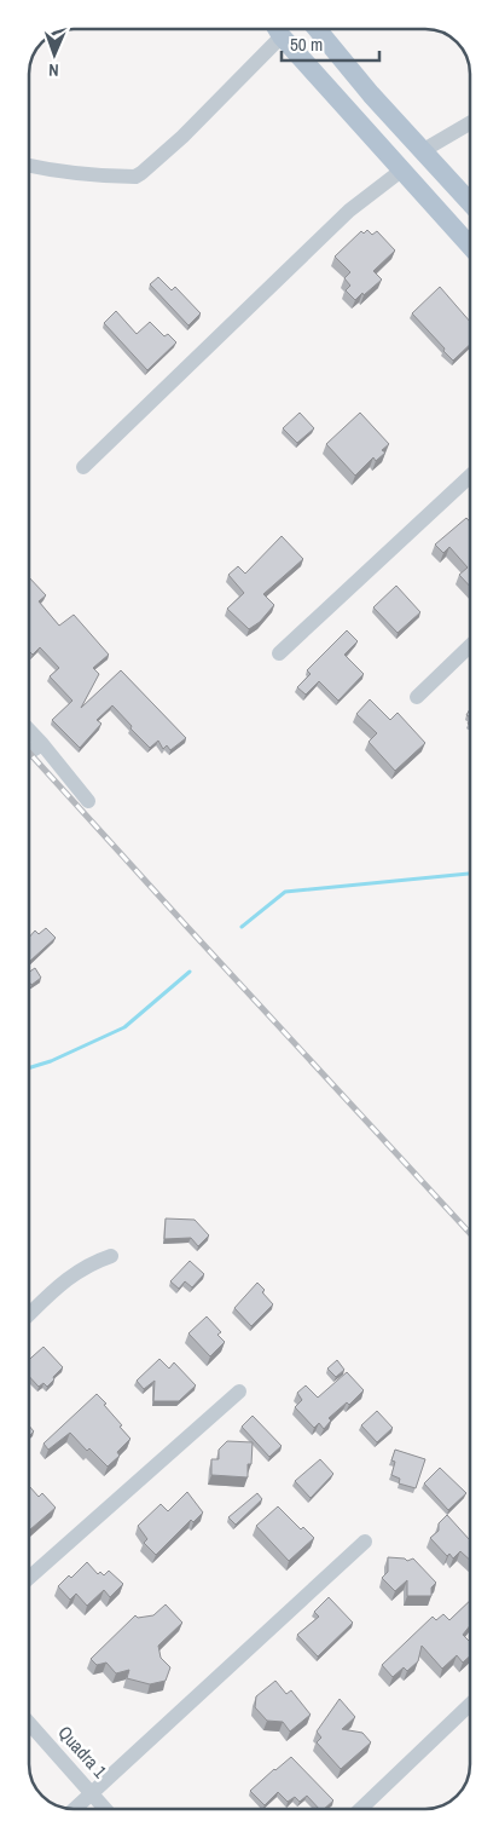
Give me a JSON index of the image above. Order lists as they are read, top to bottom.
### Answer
{
  "streets": {
    "street": ["Quadra 1"]
  },
  "scale_bar": "50 m",
  "north": "bottom"
}
